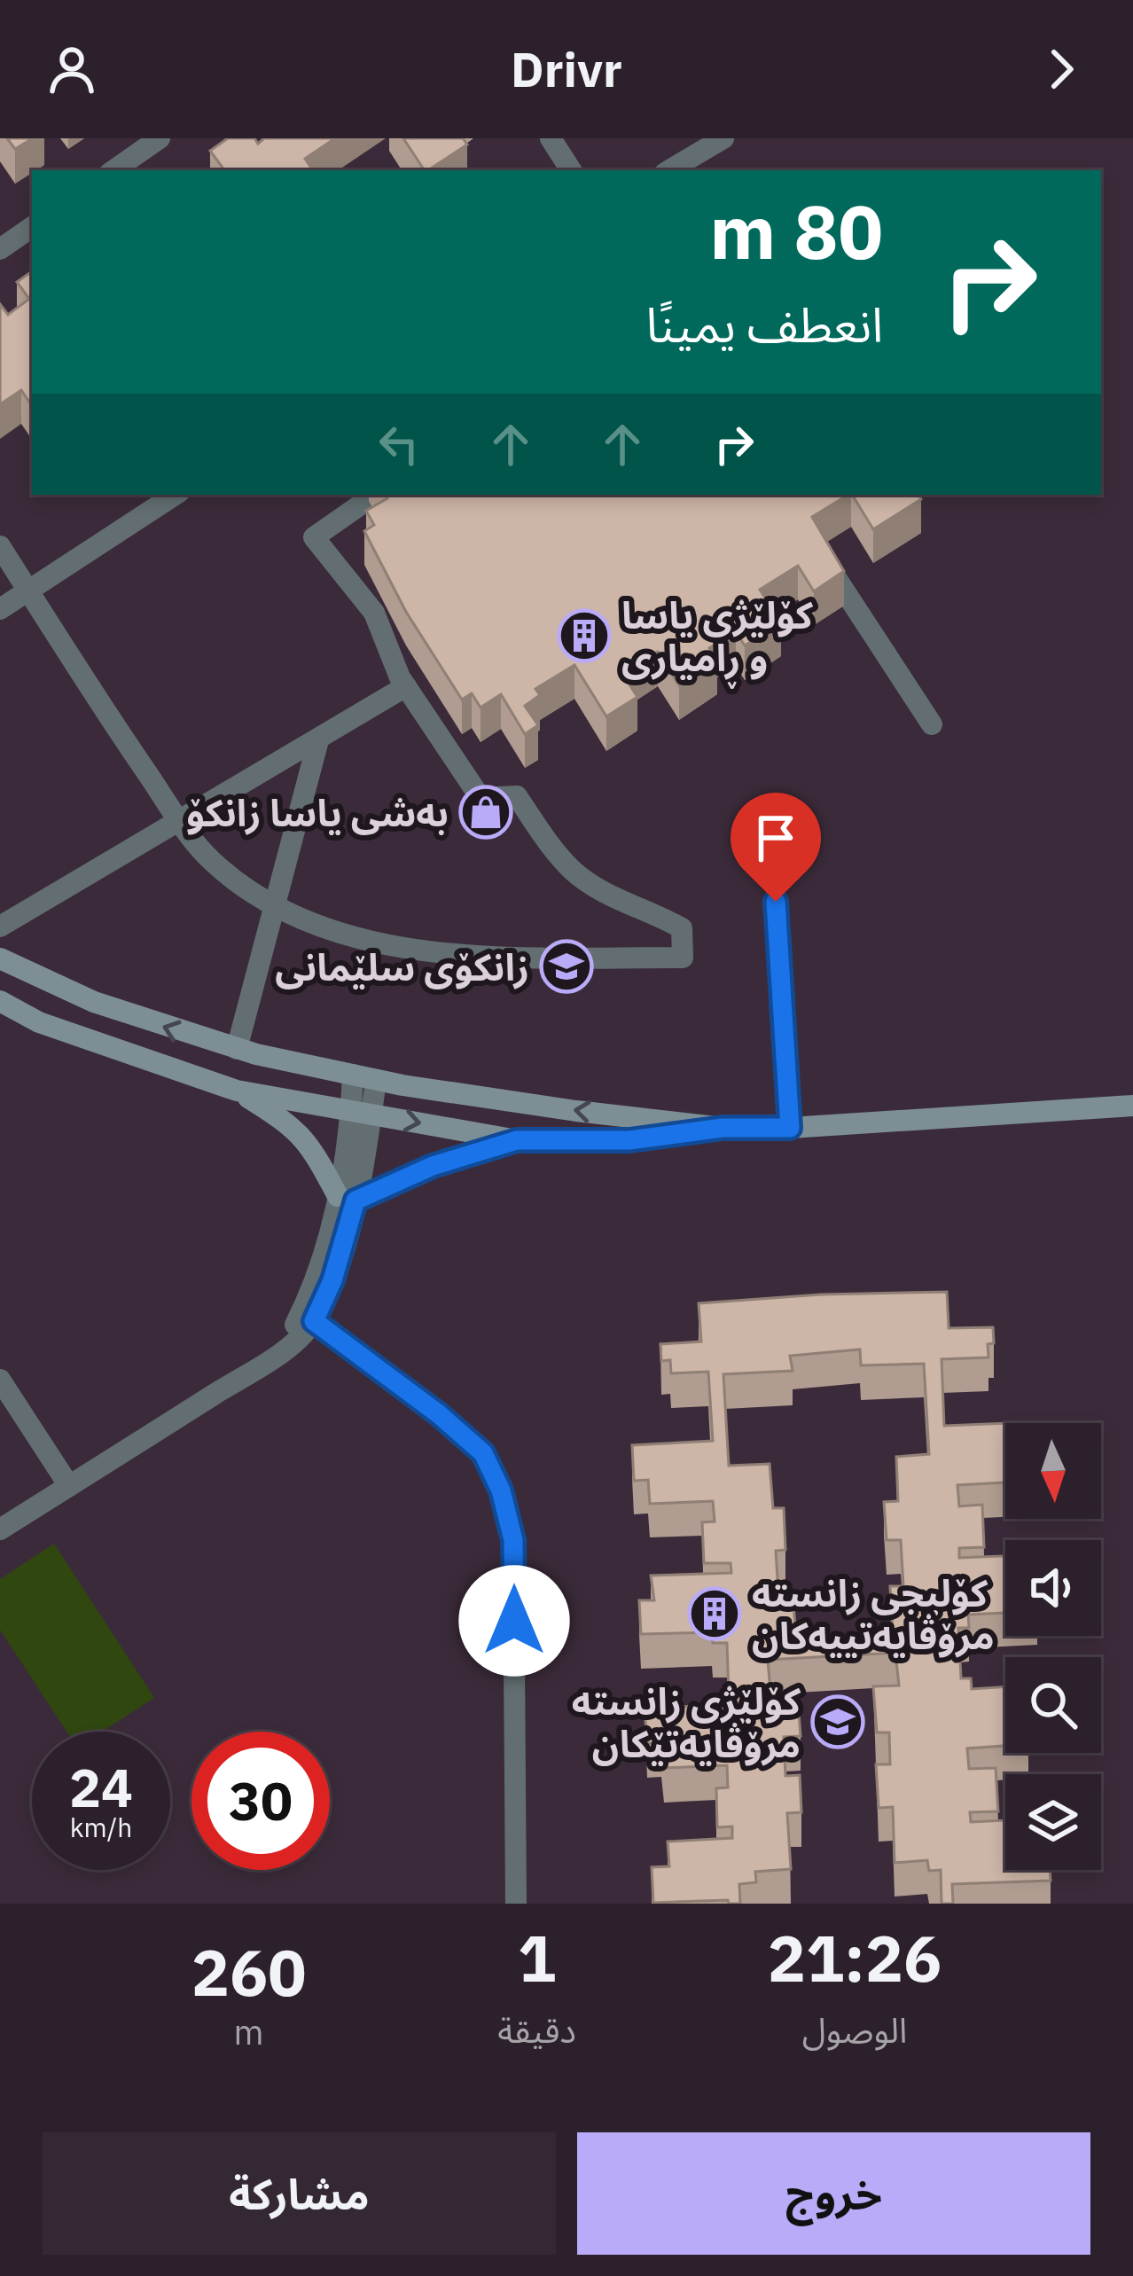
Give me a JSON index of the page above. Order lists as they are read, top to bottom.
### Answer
{
  "places": {
    "building": ["کۆلێژی یاسا و ڕامیاری", "کۆلیجی زانستە مرۆڤایەتییەکان"],
    "shop": ["بەشی یاسا زانکۆ"],
    "school or university": ["زانکۆی سلێمانی", "کۆلێژی زانستە مرۆڤایەتێکان"]
  },
  "north": "bottom",
  "page": {
    "header": "Drivr",
    "turn": ["80 m", "انعطف يمينًا"],
    "speed": "24 km/h",
    "limit": "30",
    "eta": [
      "21:26",
      "الوصول",
      "1",
      "دقيقة",
      "260",
      "m"
    ],
    "buttons": ["خروج", "مشاركة"]
  }
}
